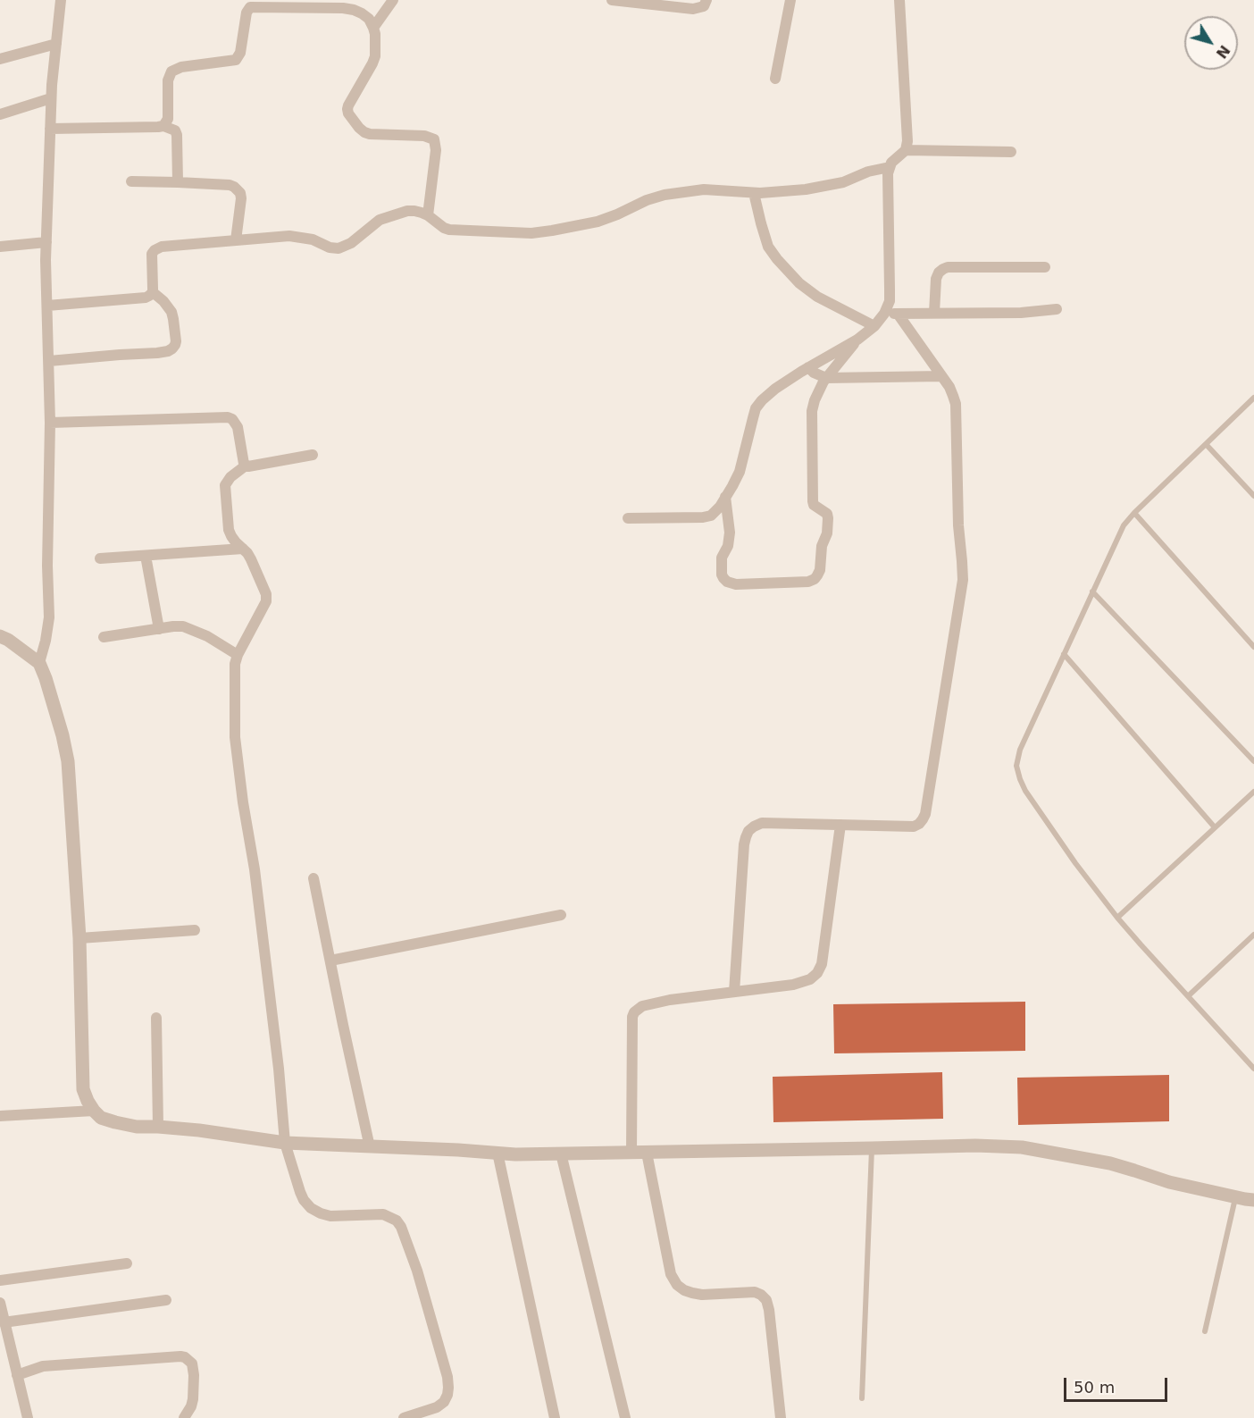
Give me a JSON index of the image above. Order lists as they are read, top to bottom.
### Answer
{
  "scale_bar": "50 m",
  "north": "bottom right"
}
